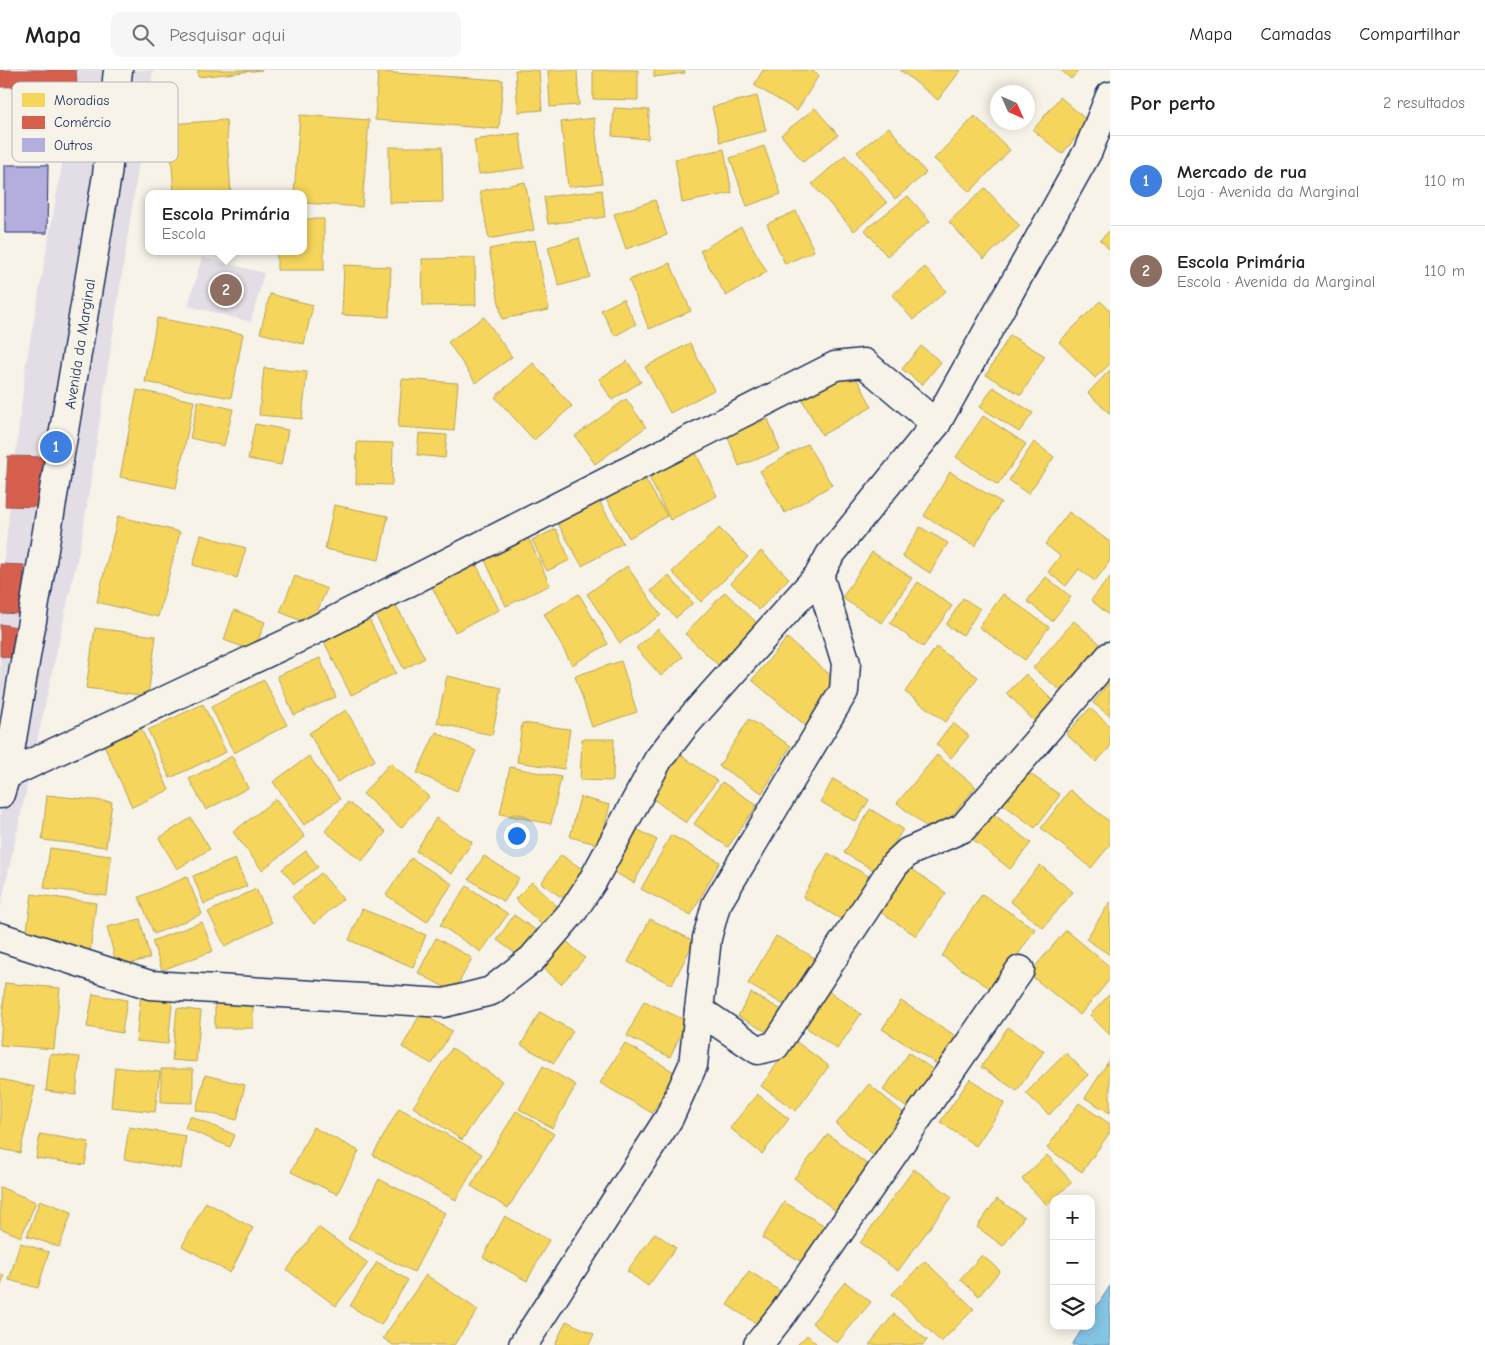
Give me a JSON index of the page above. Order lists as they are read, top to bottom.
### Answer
{
  "streets": {
    "street": ["Avenida da Marginal"]
  },
  "legend": ["Moradias", "Comércio", "Outros"],
  "north": "bottom right",
  "page": {
    "header": "Mapa",
    "search": "Pesquisar aqui",
    "nav": ["Mapa", "Camadas", "Compartilhar"],
    "heading": ["Por perto", "2 resultados"],
    "list": [
      {
        "mark": "1",
        "name": "Mercado de rua",
        "note": "Loja · Avenida da Marginal",
        "value": "110 m"
      },
      {
        "mark": "2",
        "name": "Escola Primária",
        "note": "Escola · Avenida da Marginal",
        "value": "110 m"
      }
    ],
    "popup": ["Escola Primária", "Escola"],
    "pins": ["2", "1"],
    "map_buttons": ["+", "−"]
  }
}
